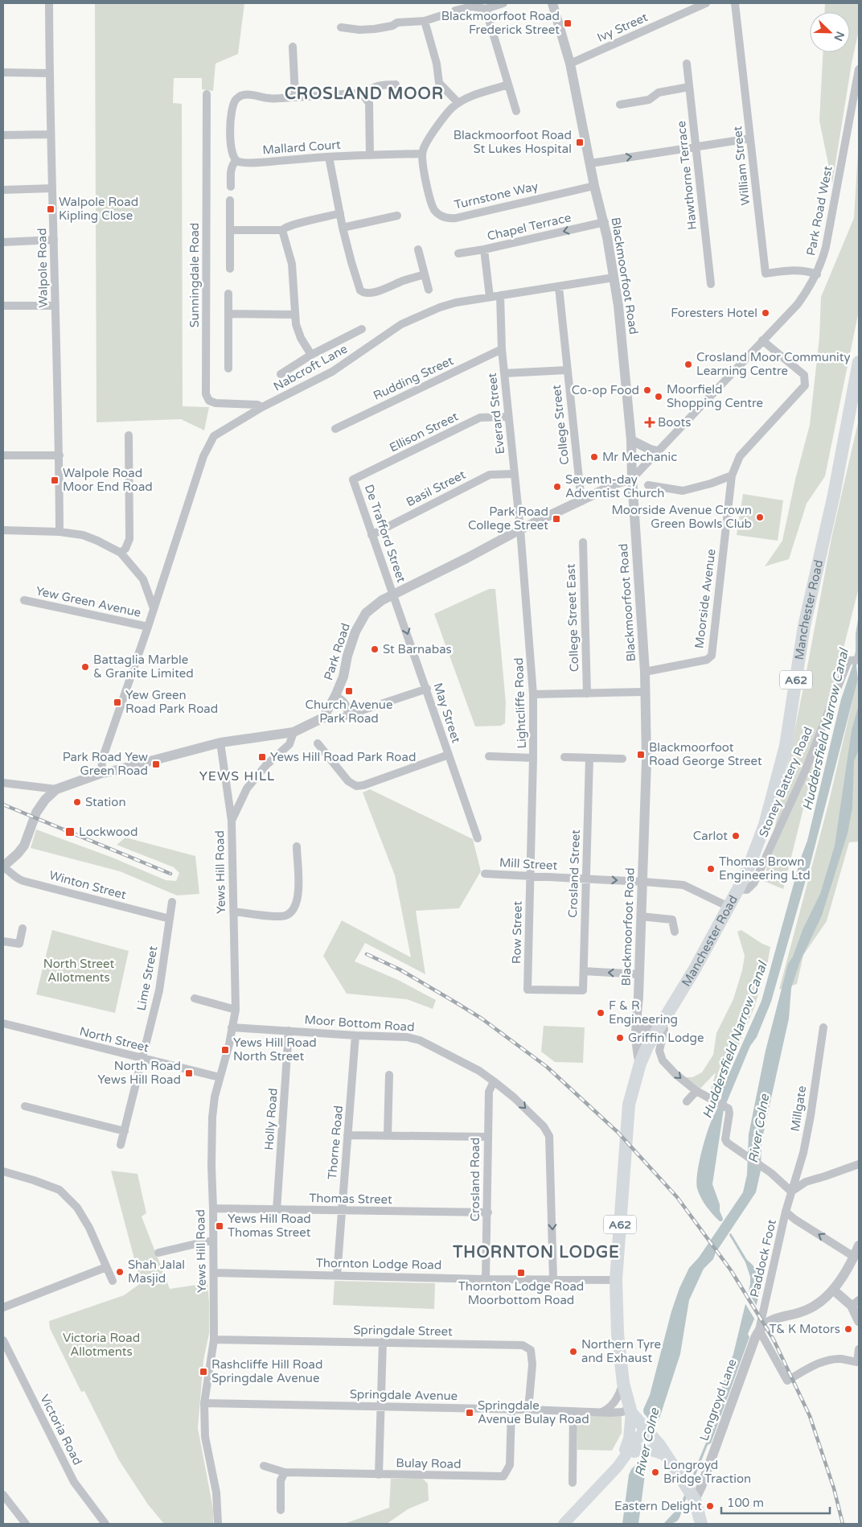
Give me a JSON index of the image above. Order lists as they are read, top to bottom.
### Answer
{
  "streets": {
    "main road": ["Manchester Road", "A62"],
    "street": [
      "Ivy Street",
      "Mallard Court",
      "William Street",
      "Hawthorne Terrace",
      "Turnstone Way",
      "Park Road West",
      "Chapel Terrace",
      "Walpole Road",
      "Sunningdale Road",
      "Blackmoorfoot Road",
      "Nabcroft Lane",
      "Rudding Street",
      "Everard Street",
      "College Street",
      "Ellison Street",
      "Basil Street",
      "De Trafford Street",
      "Moorside Avenue",
      "Yew Green Avenue",
      "College Street East",
      "Park Road",
      "Lightcliffe Road",
      "May Street",
      "Stoney Battery Road",
      "Mill Street",
      "Yews Hill Road",
      "Crosland Street",
      "Winton Street",
      "Row Street",
      "Lime Street",
      "Moor Bottom Road",
      "North Street",
      "Millgate",
      "Holly Road",
      "Thorne Road",
      "Crosland Road",
      "Thomas Street",
      "Paddock Foot",
      "Thornton Lodge Road",
      "Springdale Street",
      "Springdale Avenue",
      "Longroyd Lane",
      "Victoria Road",
      "Bulay Road"
    ]
  },
  "crossings": [
    ["Ivy Street", "Blackmoorfoot Road"],
    ["Mallard Court", "Turnstone Way"],
    ["William Street", "Park Road West"],
    ["Turnstone Way", "Blackmoorfoot Road"],
    ["Park Road West", "Blackmoorfoot Road"],
    ["Park Road West", "Moorside Avenue"],
    ["Park Road West", "Park Road"],
    ["Chapel Terrace", "Blackmoorfoot Road"],
    ["Sunningdale Road", "Nabcroft Lane"],
    ["Blackmoorfoot Road", "Nabcroft Lane"],
    ["Blackmoorfoot Road", "Moorside Avenue"],
    ["Blackmoorfoot Road", "Manchester Road"],
    ["Blackmoorfoot Road", "Park Road"],
    ["Blackmoorfoot Road", "Mill Street"],
    ["Nabcroft Lane", "Everard Street"],
    ["Nabcroft Lane", "College Street"],
    ["Nabcroft Lane", "Yew Green Avenue"],
    ["Rudding Street", "Everard Street"],
    ["Everard Street", "College Street"],
    ["Everard Street", "Ellison Street"],
    ["Everard Street", "Basil Street"],
    ["Everard Street", "Park Road"],
    ["Everard Street", "Lightcliffe Road"],
    ["College Street", "Park Road"],
    ["Ellison Street", "De Trafford Street"],
    ["Basil Street", "De Trafford Street"],
    ["De Trafford Street", "Park Road"],
    ["De Trafford Street", "May Street"],
    ["Manchester Road", "Stoney Battery Road"],
    ["Manchester Road", "Mill Street"],
    ["Manchester Road", "Thornton Lodge Road"],
    ["Manchester Road", "Springdale Avenue"],
    ["Manchester Road", "Longroyd Lane"],
    ["Park Road", "Lightcliffe Road"],
    ["Park Road", "May Street"],
    ["Lightcliffe Road", "Mill Street"],
    ["Lightcliffe Road", "Row Street"],
    ["Mill Street", "Crosland Street"],
    ["Mill Street", "Row Street"],
    ["Yews Hill Road", "Moor Bottom Road"],
    ["Yews Hill Road", "North Street"],
    ["Yews Hill Road", "Thomas Street"],
    ["Yews Hill Road", "Thornton Lodge Road"],
    ["Yews Hill Road", "Springdale Street"],
    ["Yews Hill Road", "Springdale Avenue"],
    ["Crosland Street", "Row Street"],
    ["Winton Street", "Lime Street"],
    ["Lime Street", "North Street"],
    ["Moor Bottom Road", "Holly Road"],
    ["Moor Bottom Road", "Thorne Road"],
    ["Moor Bottom Road", "Crosland Road"],
    ["Moor Bottom Road", "Thornton Lodge Road"],
    ["Millgate", "Paddock Foot"],
    ["Holly Road", "Thomas Street"],
    ["Thorne Road", "Thomas Street"],
    ["Thorne Road", "Thornton Lodge Road"],
    ["Crosland Road", "Thomas Street"],
    ["Crosland Road", "Thornton Lodge Road"],
    ["Paddock Foot", "Longroyd Lane"],
    ["Springdale Street", "Springdale Avenue"],
    ["Springdale Avenue", "Bulay Road"]
  ],
  "one_way": ["Chapel Terrace", "May Street", "Moor Bottom Road"],
  "districts": ["CROSLAND MOOR", "YEWS HILL", "THORNTON LODGE"],
  "water": ["Huddersfield Narrow Canal", "River Colne"],
  "parks": ["North Street Allotments", "Victoria Road Allotments"],
  "places": {
    "transit": [
      "Blackmoorfoot Road Frederick Street",
      "Blackmoorfoot Road St Lukes Hospital",
      "Walpole Road Kipling Close",
      "Walpole Road Moor End Road",
      "Park Road College Street",
      "Church Avenue Park Road",
      "Yew Green Road Park Road",
      "Blackmoorfoot Road George Street",
      "Yews Hill Road Park Road",
      "Park Road Yew Green Road",
      "Lockwood",
      "Yews Hill Road North Street",
      "North Road Yews Hill Road",
      "Yews Hill Road Thomas Street",
      "Thornton Lodge Road Moorbottom Road",
      "Rashcliffe Hill Road Springdale Avenue",
      "Springdale Avenue Bulay Road"
    ],
    "other": [
      "Foresters Hotel",
      "Crosland Moor Community Learning Centre",
      "Co-op Food",
      "Moorfield Shopping Centre",
      "Mr Mechanic",
      "Seventh-day Adventist Church",
      "Moorside Avenue Crown Green Bowls Club",
      "St Barnabas",
      "Battaglia Marble & Granite Limited",
      "Station",
      "Carlot",
      "Thomas Brown Engineering Ltd",
      "F & R Engineering",
      "Griffin Lodge",
      "Shah Jalal Masjid",
      "T& K Motors",
      "Northern Tyre and Exhaust",
      "Longroyd Bridge Traction",
      "Eastern Delight"
    ],
    "health": ["Boots"]
  },
  "scale_bar": "100 m",
  "north": "bottom right"
}
